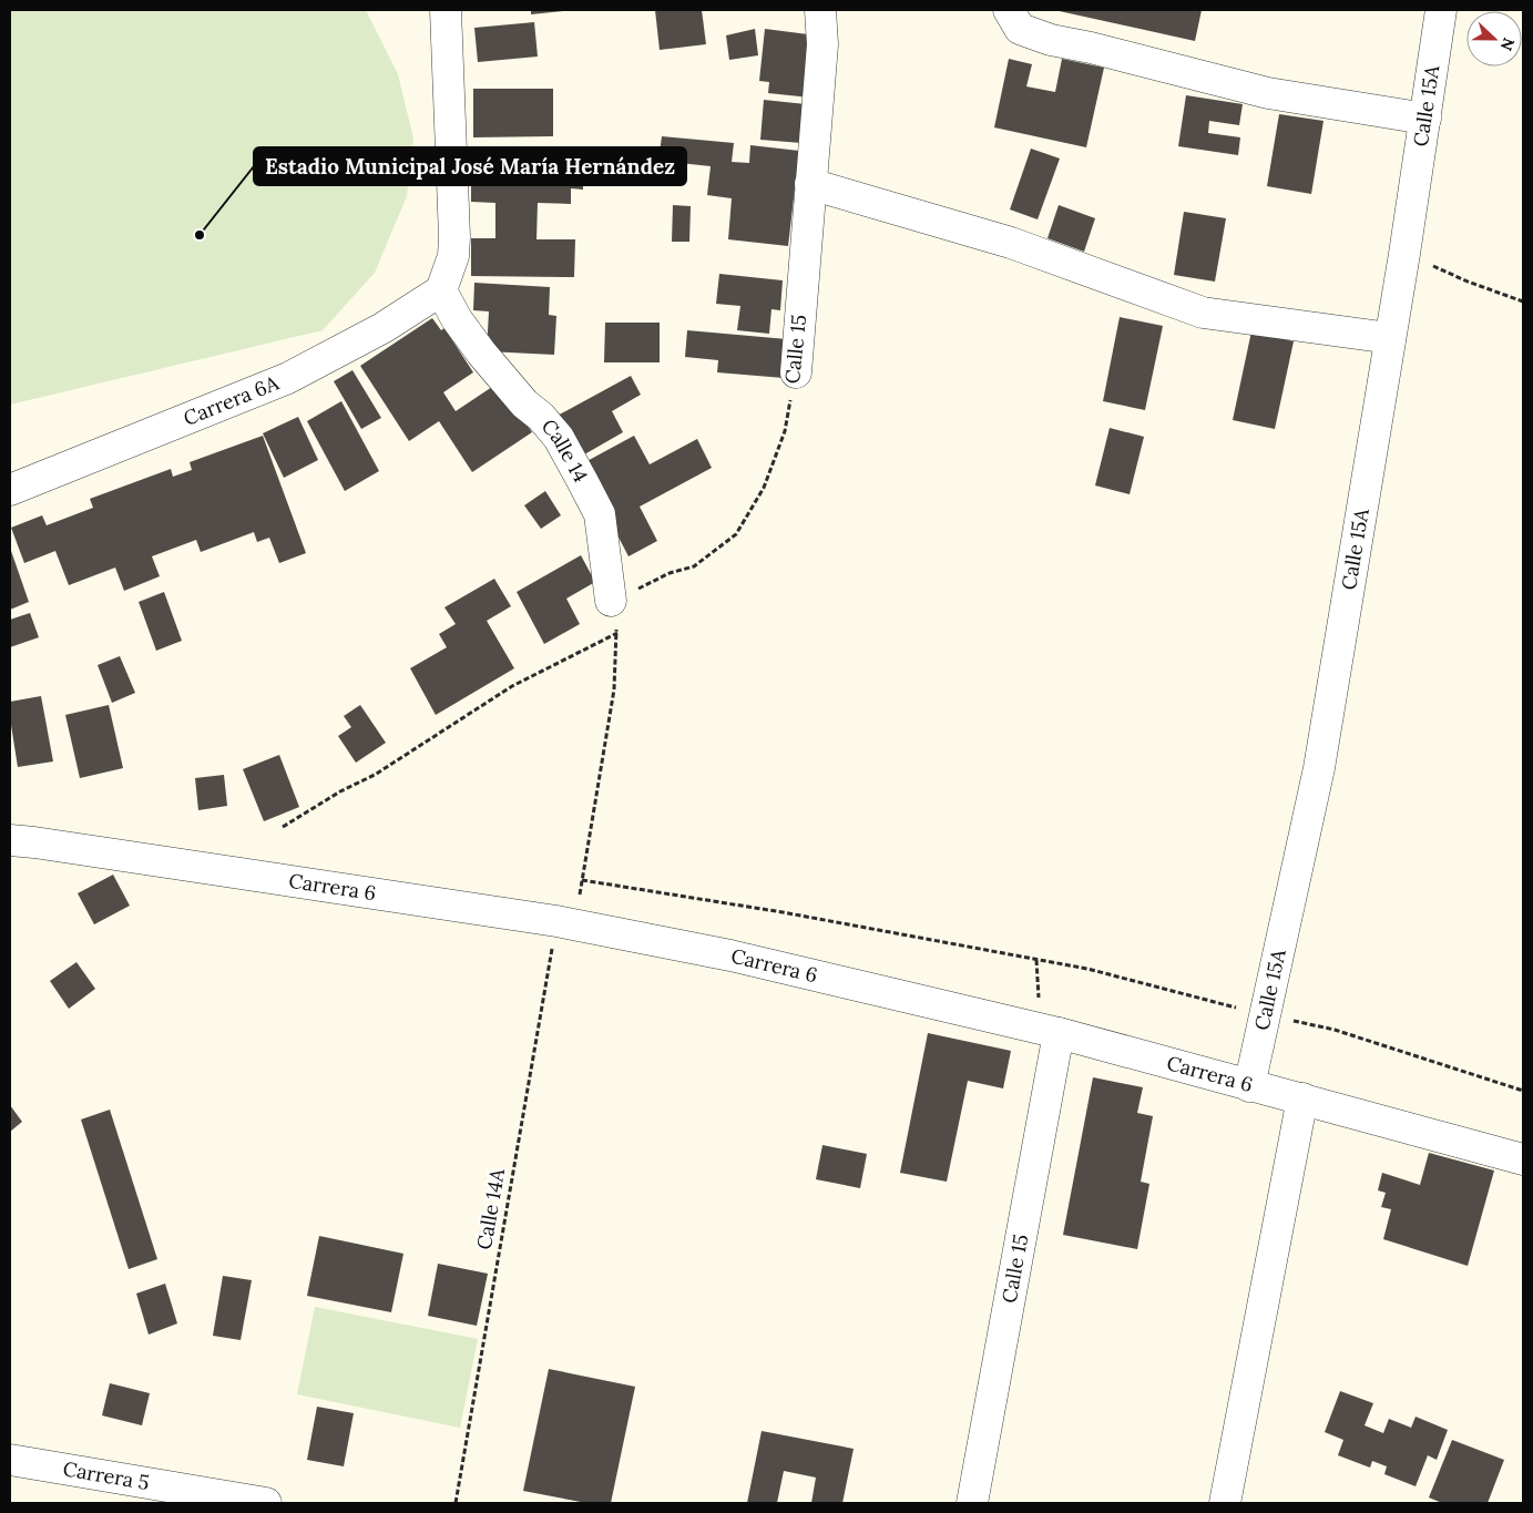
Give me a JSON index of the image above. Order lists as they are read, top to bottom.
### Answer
{
  "streets": {
    "street": [
      "Calle 15A",
      "Calle 15",
      "Carrera 6A",
      "Calle 14",
      "Carrera 6",
      "Carrera 5"
    ],
    "path": ["Calle 14A"]
  },
  "crossings": [
    ["Calle 15A", "Carrera 6"],
    ["Calle 15", "Calle 14"],
    ["Calle 15", "Carrera 6"],
    ["Carrera 6A", "Calle 14"],
    ["Carrera 6", "Calle 14A"]
  ],
  "places": ["Estadio Municipal José María Hernández"],
  "north": "right"
}
